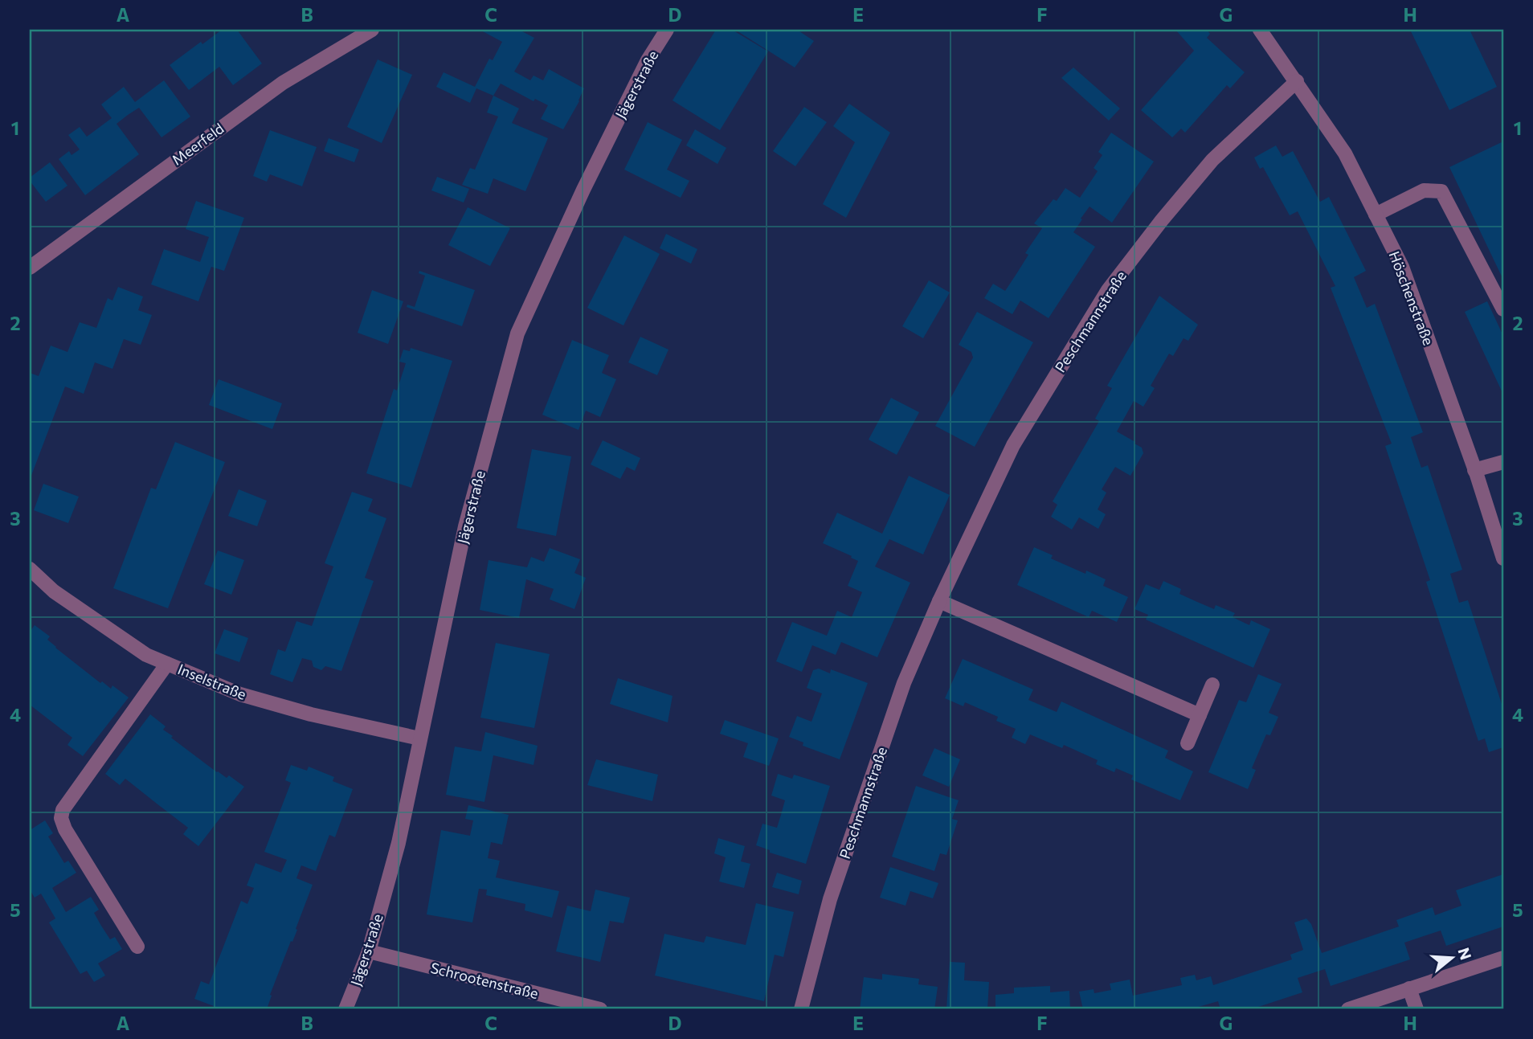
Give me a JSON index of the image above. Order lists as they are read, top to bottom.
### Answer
{
  "streets": {
    "street": [
      "Jägerstraße",
      "Meerfeld",
      "Höschenstraße",
      "Peschmannstraße",
      "Inselstraße",
      "Schrootenstraße"
    ]
  },
  "crossings": [
    ["Jägerstraße", "Inselstraße"],
    ["Jägerstraße", "Schrootenstraße"],
    ["Höschenstraße", "Peschmannstraße"]
  ],
  "north": "right",
  "grid": {
    "columns": [
      "A",
      "B",
      "C",
      "D",
      "E",
      "F",
      "G",
      "H"
    ],
    "rows": [
      "1",
      "2",
      "3",
      "4",
      "5"
    ]
  }
}
